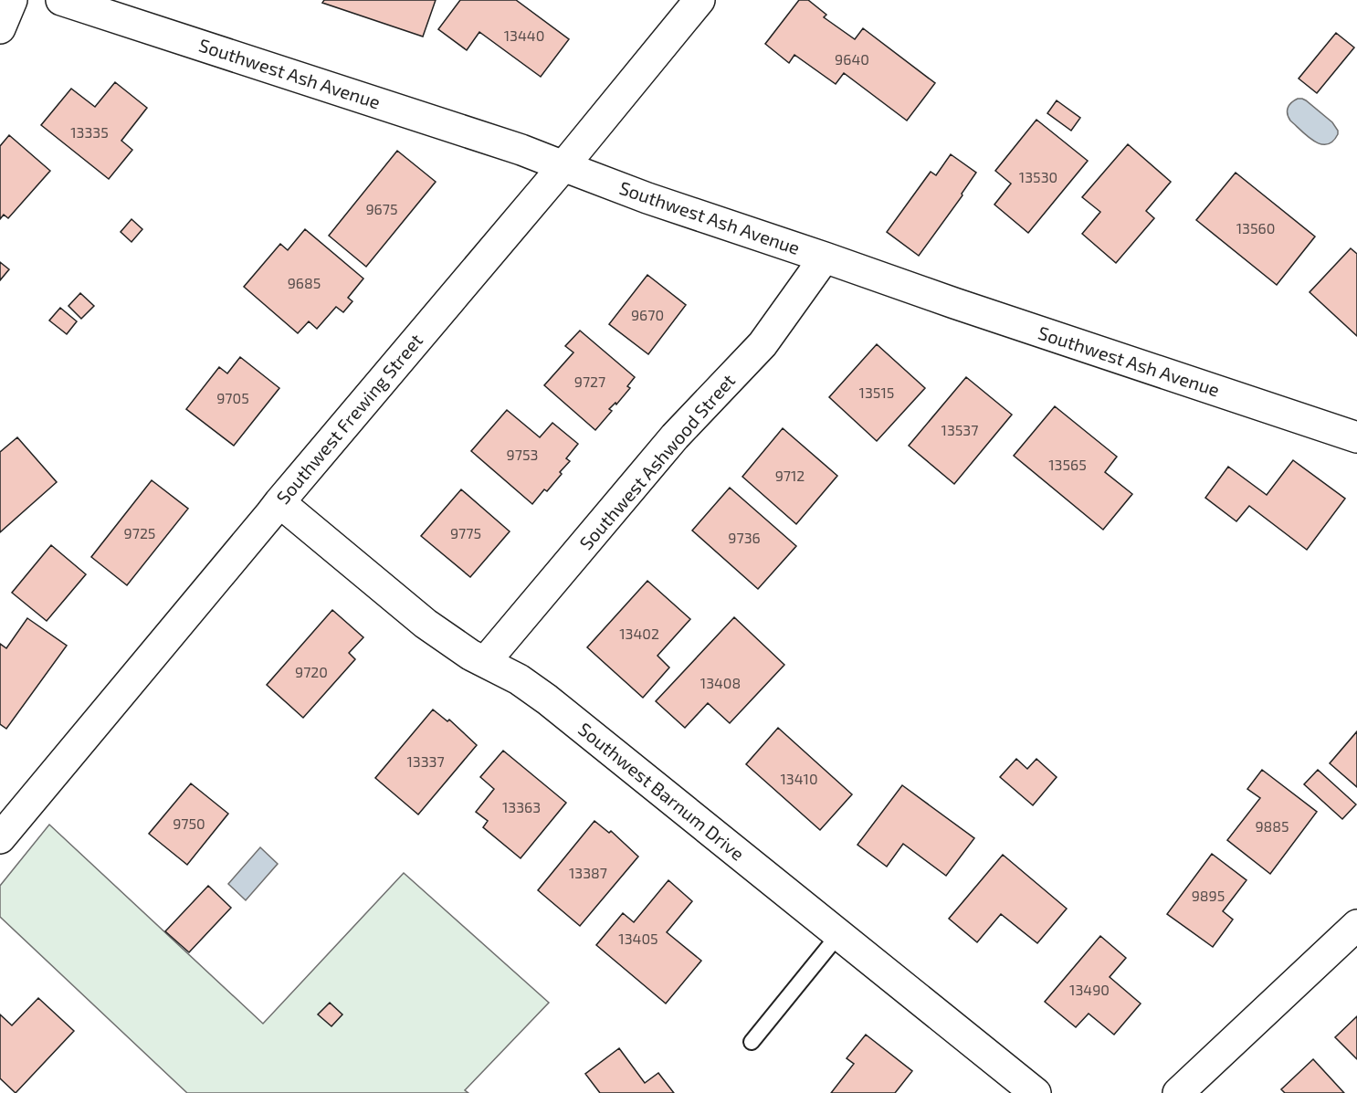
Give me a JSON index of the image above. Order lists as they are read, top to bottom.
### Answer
{
  "streets": {
    "street": [
      "Southwest Ash Avenue",
      "Southwest Frewing Street",
      "Southwest Ashwood Street",
      "Southwest Barnum Drive"
    ]
  },
  "crossings": [
    ["Southwest Ash Avenue", "Southwest Frewing Street"],
    ["Southwest Ash Avenue", "Southwest Ashwood Street"],
    ["Southwest Frewing Street", "Southwest Barnum Drive"],
    ["Southwest Ashwood Street", "Southwest Barnum Drive"]
  ],
  "house_numbers": [
    "13440",
    "9640",
    "13335",
    "13530",
    "9675",
    "13560",
    "9685",
    "9670",
    "9727",
    "13515",
    "9705",
    "13537",
    "9753",
    "13565",
    "9712",
    "9725",
    "9775",
    "9736",
    "13402",
    "9720",
    "13408",
    "13337",
    "13410",
    "13363",
    "9750",
    "9885",
    "13387",
    "9895",
    "13405",
    "13490"
  ]
}
